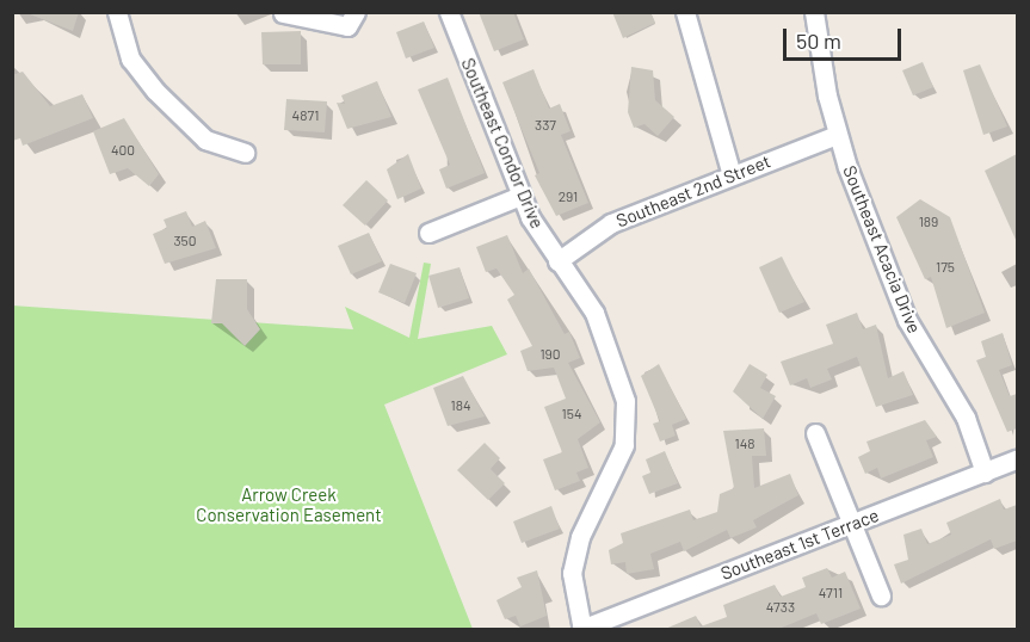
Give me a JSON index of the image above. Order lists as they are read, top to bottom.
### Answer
{
  "streets": {
    "street": [
      "Southeast Condor Drive",
      "Southeast 2nd Street",
      "Southeast Acacia Drive",
      "Southeast 1st Terrace"
    ]
  },
  "crossings": [
    ["Southeast Condor Drive", "Southeast 2nd Street"],
    ["Southeast Condor Drive", "Southeast 1st Terrace"],
    ["Southeast 2nd Street", "Southeast Acacia Drive"],
    ["Southeast Acacia Drive", "Southeast 1st Terrace"]
  ],
  "parks": ["Arrow Creek Conservation Easement"],
  "house_numbers": [
    "4871",
    "337",
    "400",
    "291",
    "189",
    "350",
    "175",
    "190",
    "184",
    "154",
    "148",
    "4711",
    "4733"
  ],
  "scale_bar": "50 m"
}
